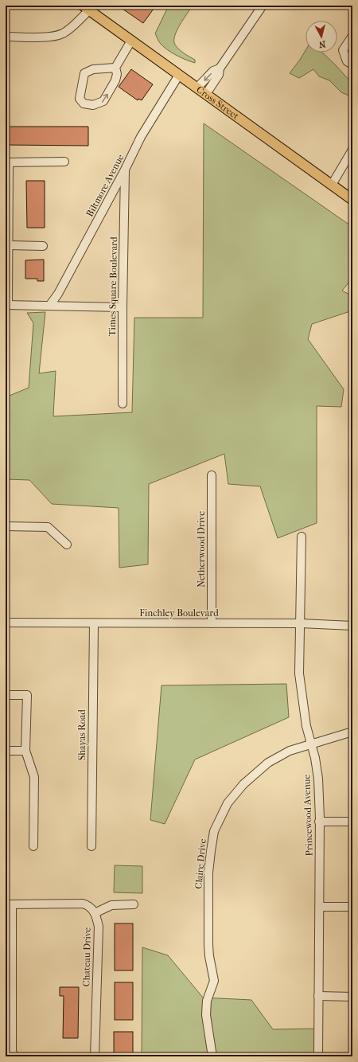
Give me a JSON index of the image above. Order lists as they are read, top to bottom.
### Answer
{
  "streets": {
    "main road": ["Cross Street"],
    "street": [
      "Biltmore Avenue",
      "Times Square Boulevard",
      "Netherwood Drive",
      "Finchley Boulevard",
      "Shayas Road",
      "Princewood Avenue",
      "Claire Drive",
      "Chateau Drive"
    ]
  },
  "crossings": [
    ["Cross Street", "Biltmore Avenue"],
    ["Biltmore Avenue", "Times Square Boulevard"],
    ["Netherwood Drive", "Finchley Boulevard"],
    ["Finchley Boulevard", "Shayas Road"],
    ["Finchley Boulevard", "Princewood Avenue"],
    ["Princewood Avenue", "Claire Drive"]
  ],
  "north": "bottom"
}
